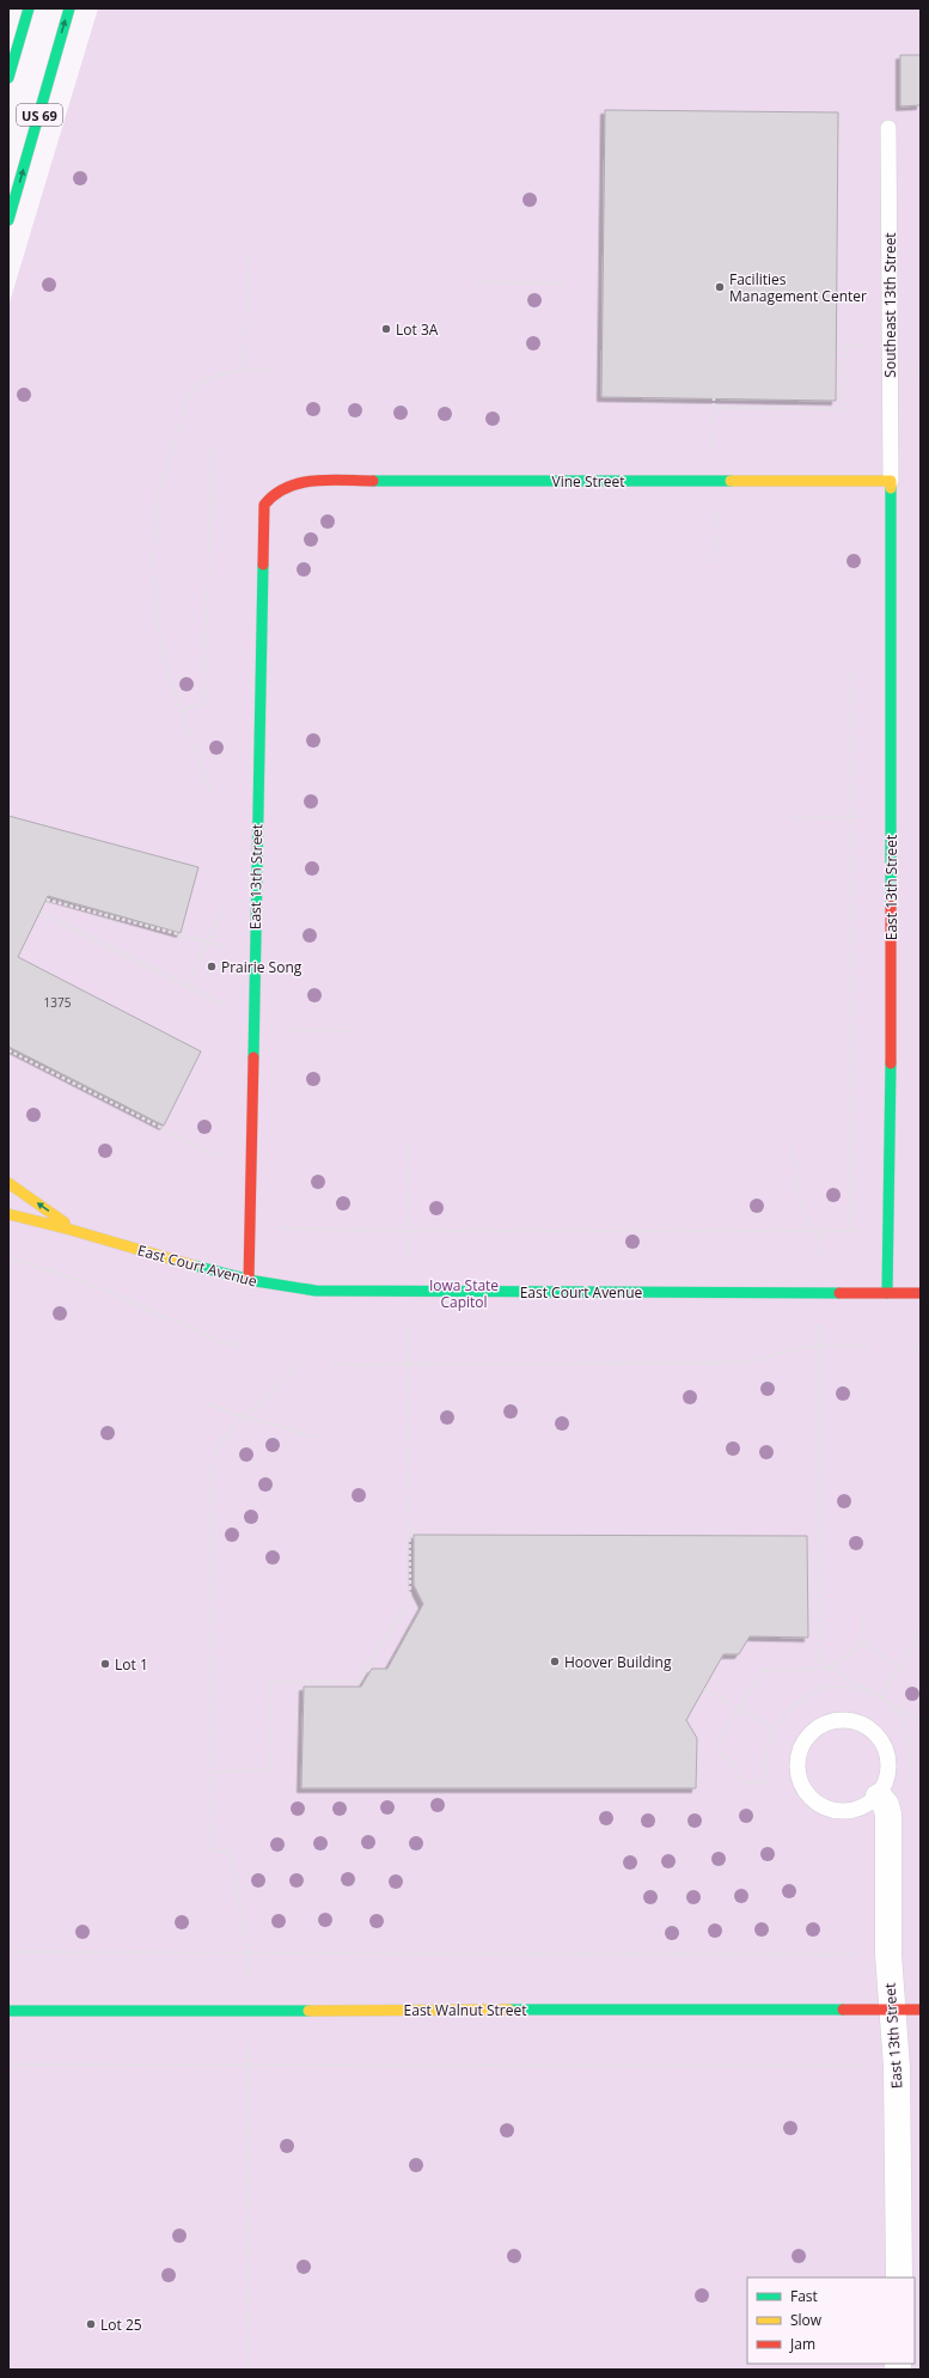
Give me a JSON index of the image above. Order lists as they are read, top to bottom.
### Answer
{
  "streets": {
    "street": [
      "US 69",
      "Vine Street",
      "East 13th Street",
      "East Court Avenue",
      "East Walnut Street"
    ],
    "lane": ["Southeast 13th Street"]
  },
  "crossings": [
    ["Southeast 13th Street", "Vine Street"],
    ["Southeast 13th Street", "East 13th Street"],
    ["Vine Street", "East 13th Street"],
    ["East 13th Street", "East Court Avenue"],
    ["East 13th Street", "East Walnut Street"]
  ],
  "parks": ["Iowa State Capitol"],
  "places": [
    "Facilities Management Center",
    "Lot 3A",
    "Prairie Song",
    "Hoover Building",
    "Lot 1",
    "Lot 25"
  ],
  "house_numbers": ["1375"],
  "legend": ["Fast", "Slow", "Jam"]
}
